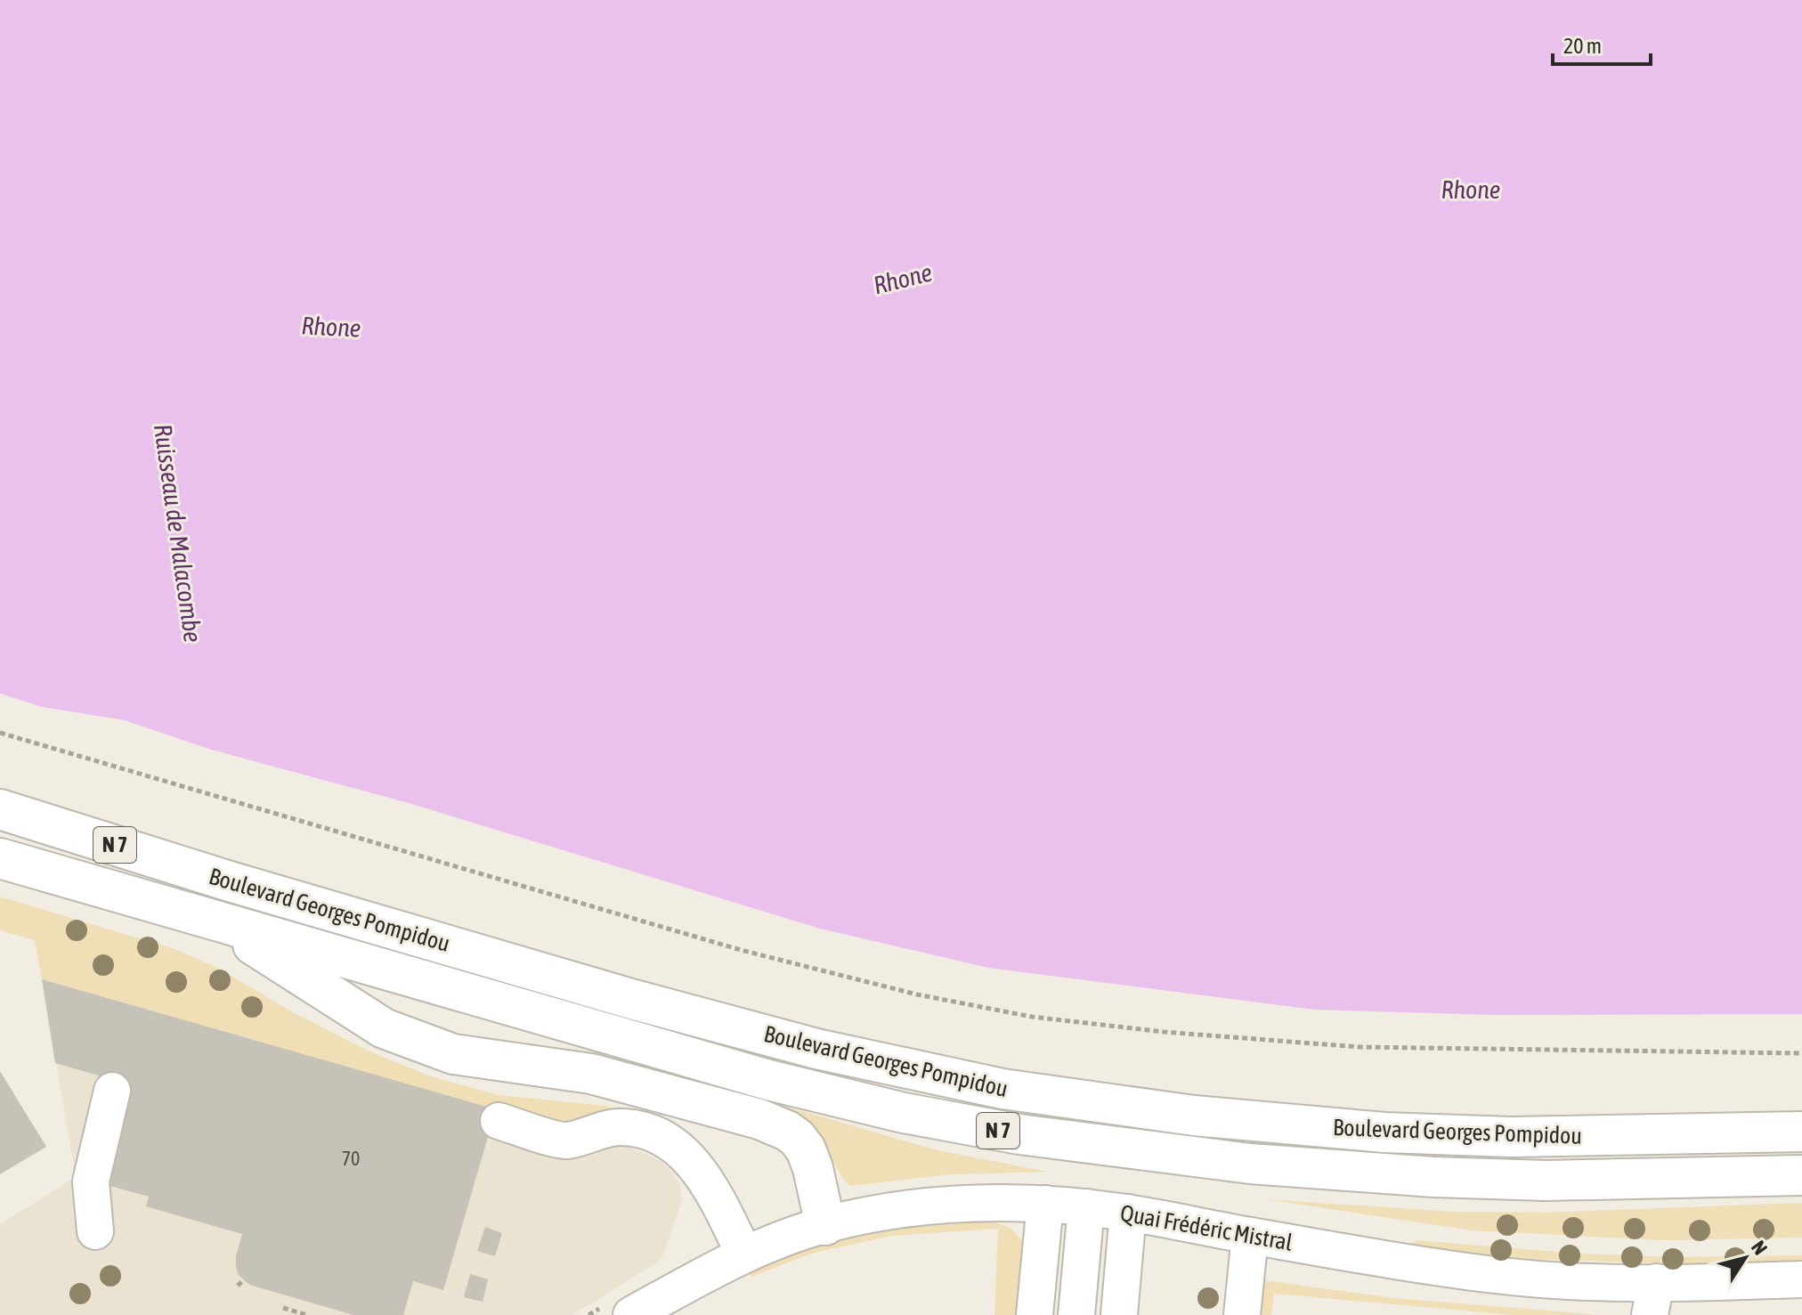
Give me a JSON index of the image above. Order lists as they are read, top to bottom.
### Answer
{
  "streets": {
    "main road": ["N 7", "Boulevard Georges Pompidou"],
    "street": ["Quai Frédéric Mistral"]
  },
  "water": ["Rhone", "Ruisseau de Malacombe"],
  "house_numbers": ["70"],
  "scale_bar": "20 m",
  "north": "top right"
}
